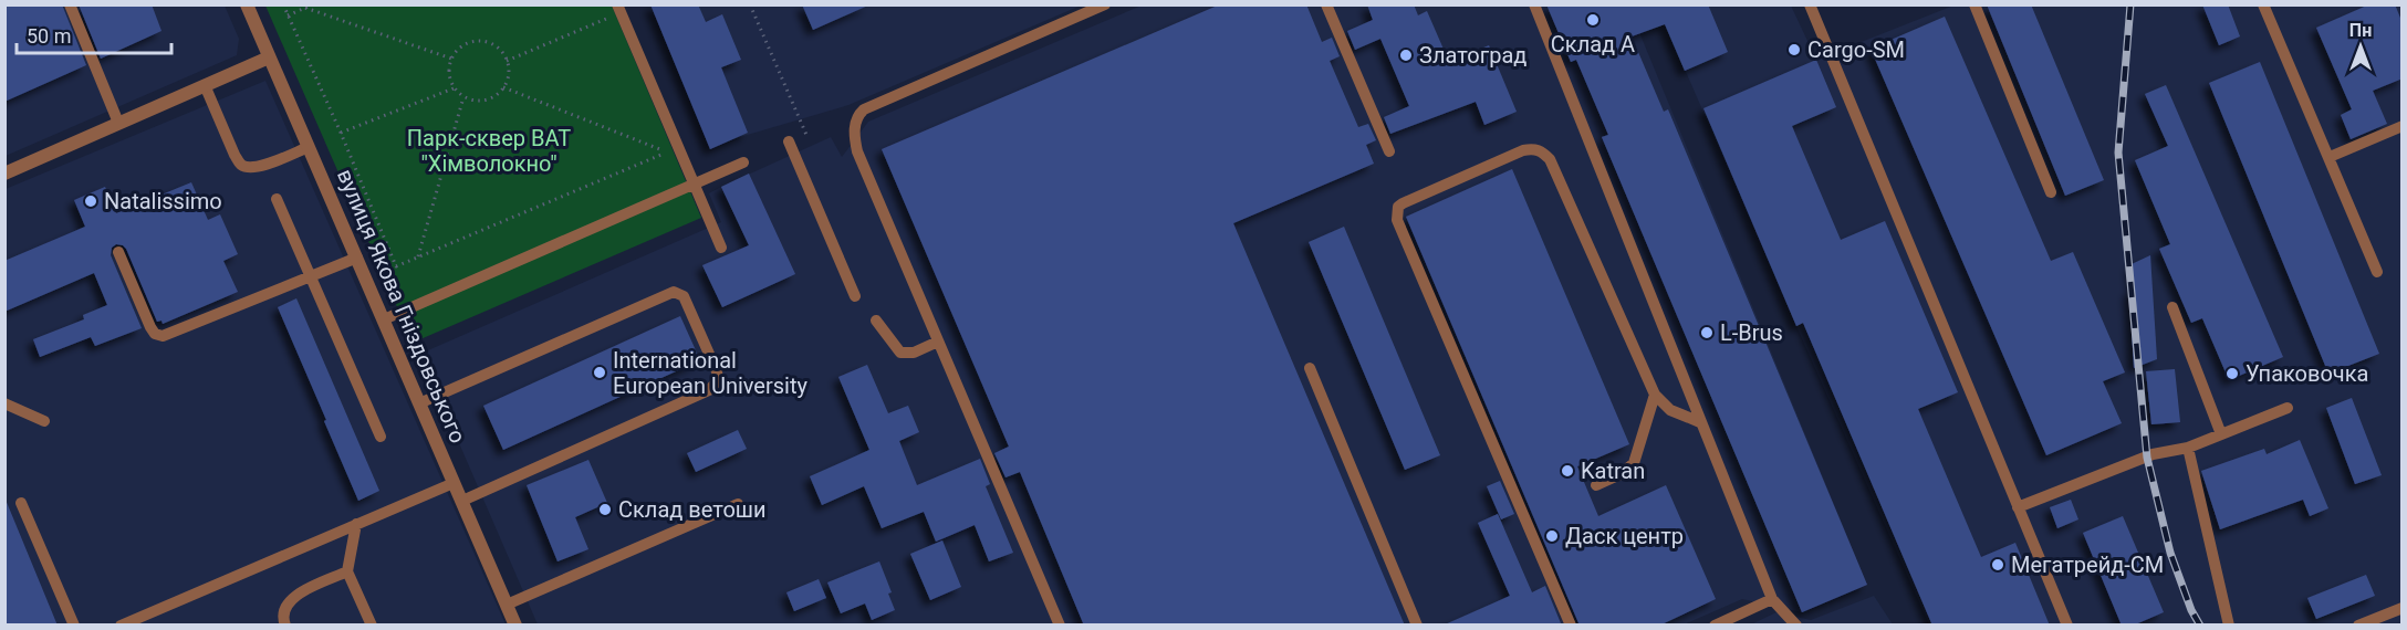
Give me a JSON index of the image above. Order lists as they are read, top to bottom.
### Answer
{
  "streets": {
    "street": ["вулиця Якова Гніздовського"]
  },
  "parks": ["Парк-сквер ВАТ \"Хімволокно\""],
  "places": [
    "Склад A",
    "Cargo-SM",
    "Златоград",
    "Natalissimo",
    "L-Brus",
    "International European University",
    "Упаковочка",
    "Katran",
    "Склад ветоши",
    "Даск центр",
    "Мегатрейд-СМ"
  ],
  "scale_bar": "50 m",
  "north": "top"
}
